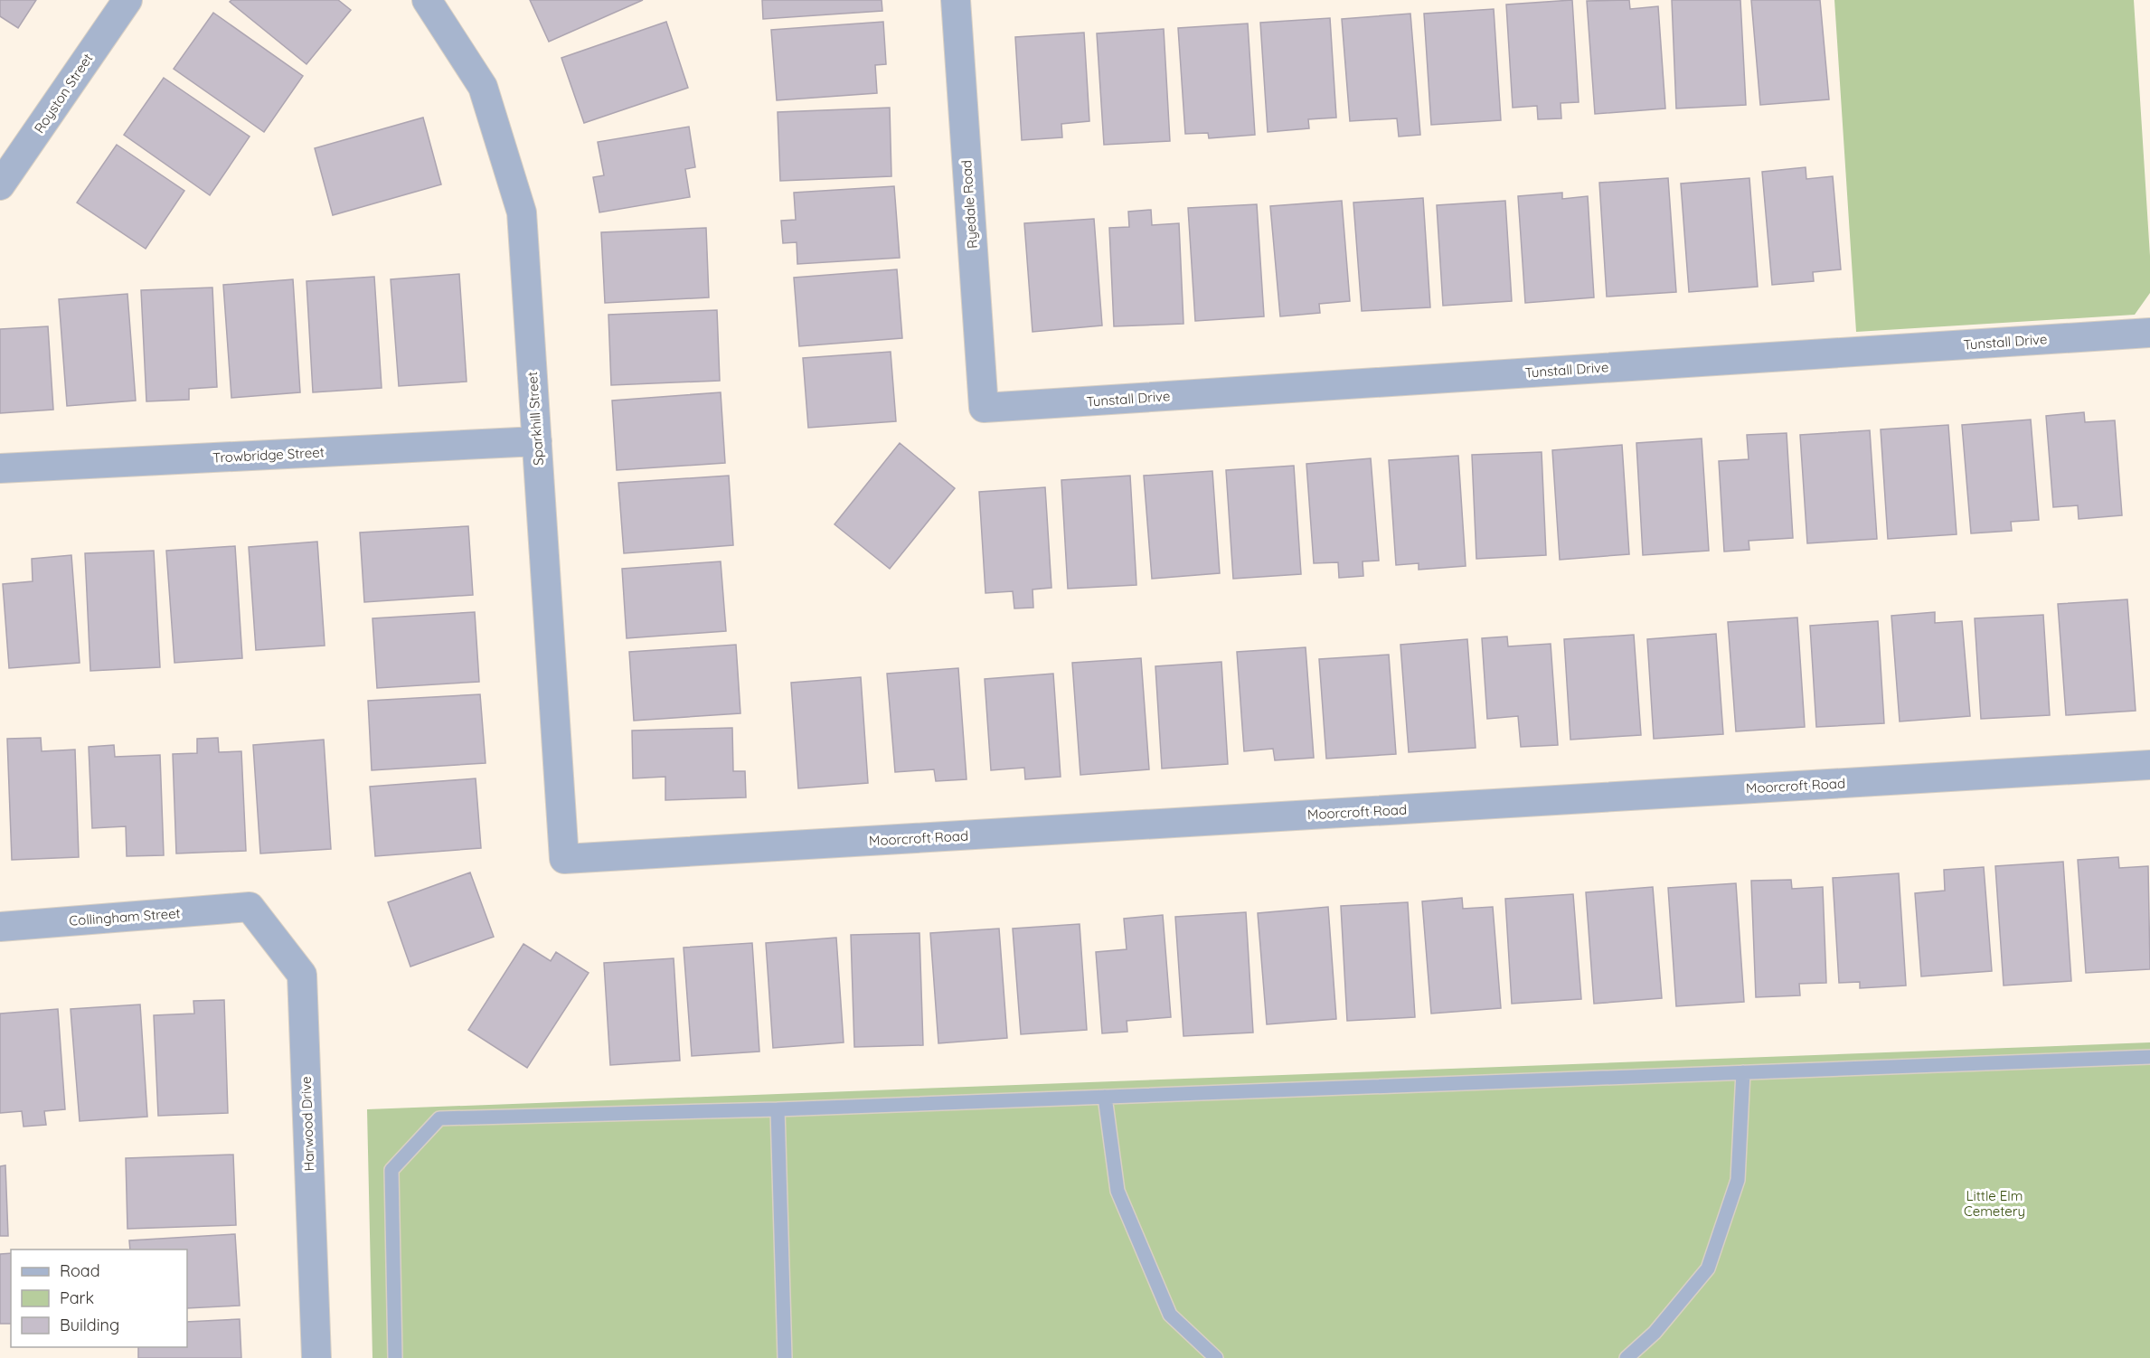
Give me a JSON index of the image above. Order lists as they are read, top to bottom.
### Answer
{
  "streets": {
    "street": [
      "Royston Street",
      "Ryedale Road",
      "Tunstall Drive",
      "Sparkhill Street",
      "Trowbridge Street",
      "Moorcroft Road",
      "Collingham Street",
      "Harwood Drive"
    ]
  },
  "crossings": [
    ["Ryedale Road", "Tunstall Drive"],
    ["Sparkhill Street", "Trowbridge Street"],
    ["Sparkhill Street", "Moorcroft Road"],
    ["Collingham Street", "Harwood Drive"]
  ],
  "parks": ["Little Elm Cemetery"],
  "legend": ["Road", "Park", "Building"]
}
